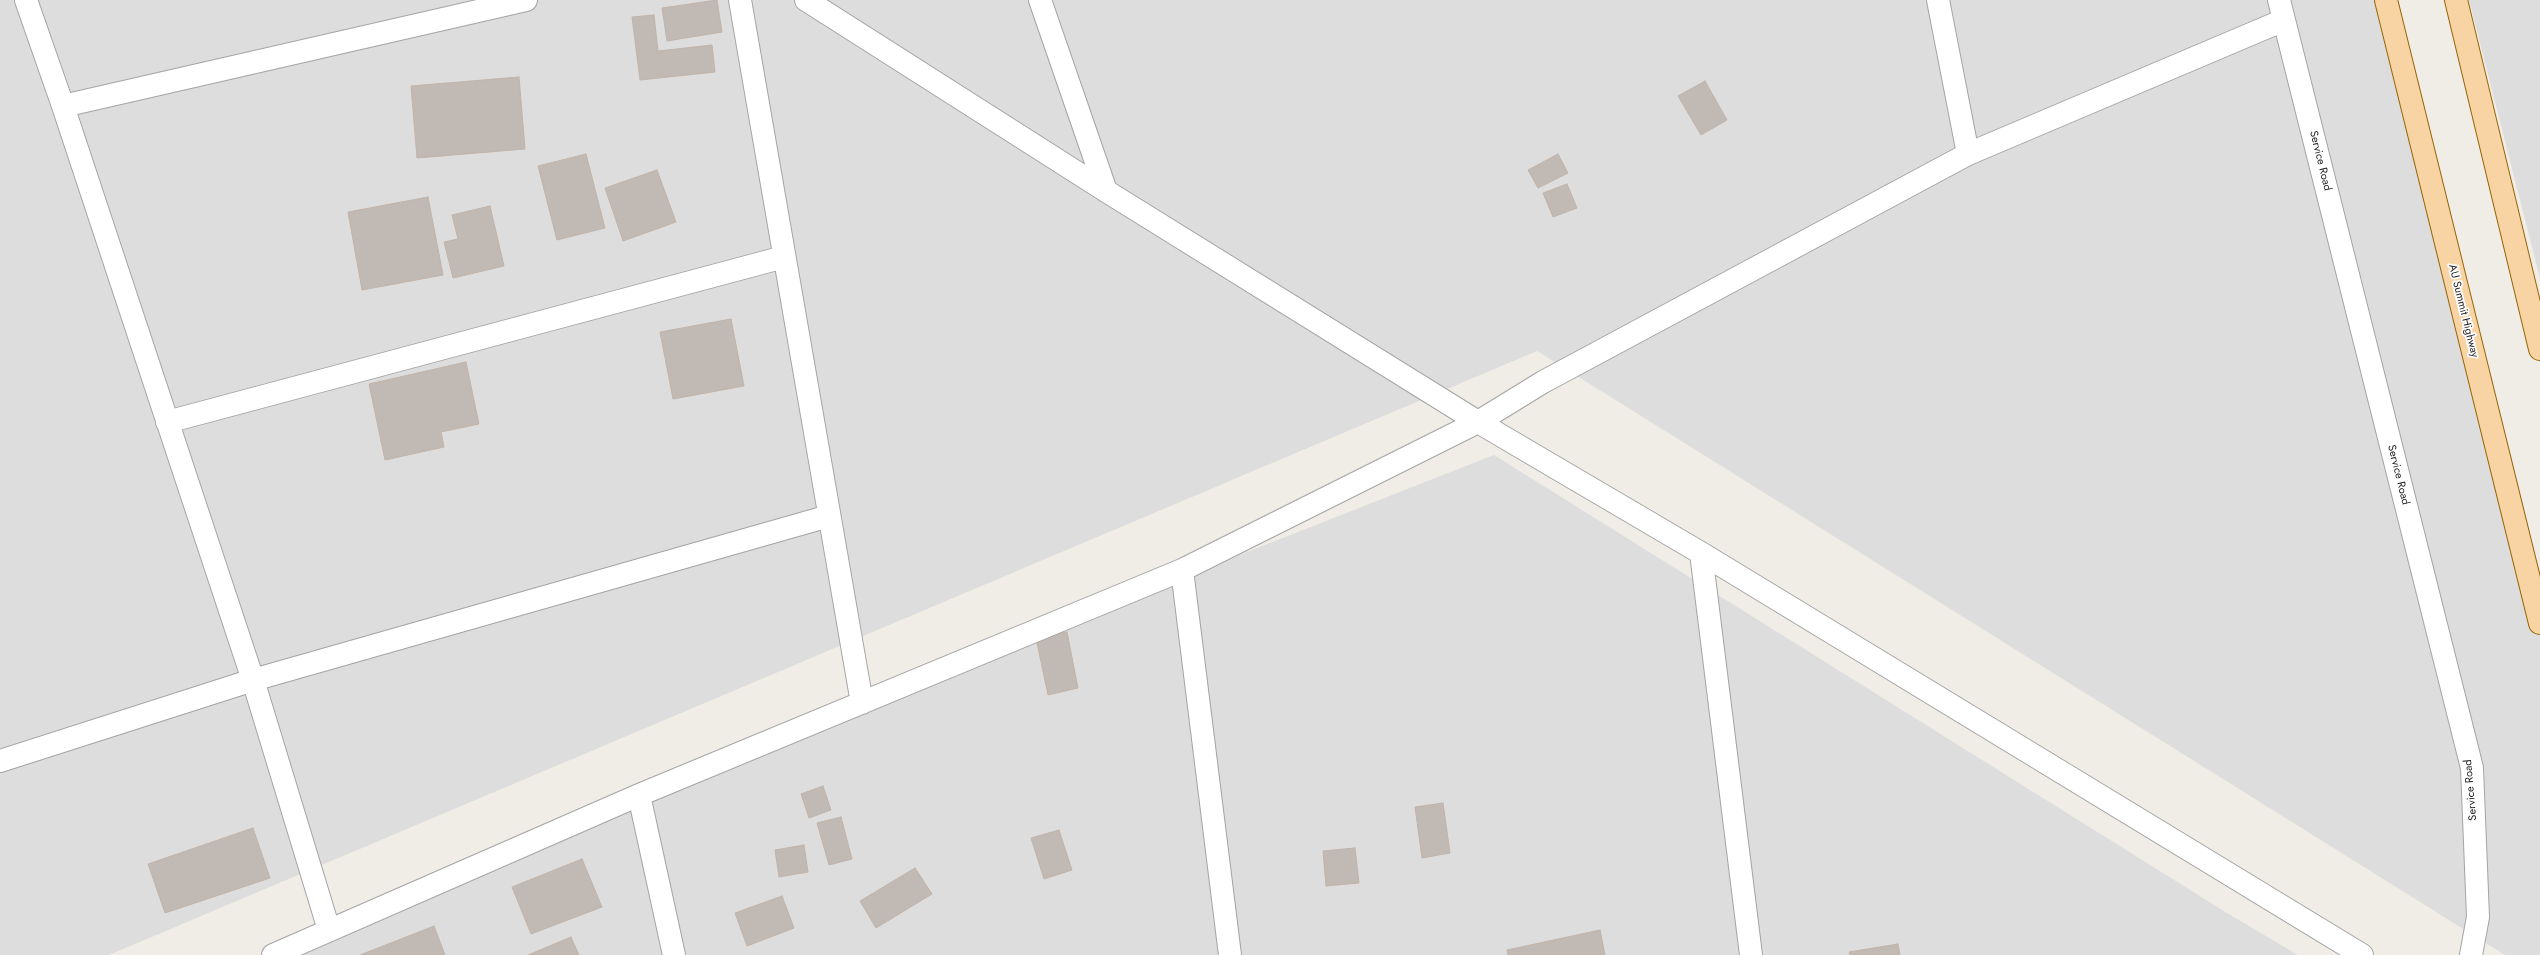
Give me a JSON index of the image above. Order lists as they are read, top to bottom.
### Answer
{
  "streets": {
    "main road": ["AU Summit Highway"],
    "street": ["Service Road"]
  }
}
